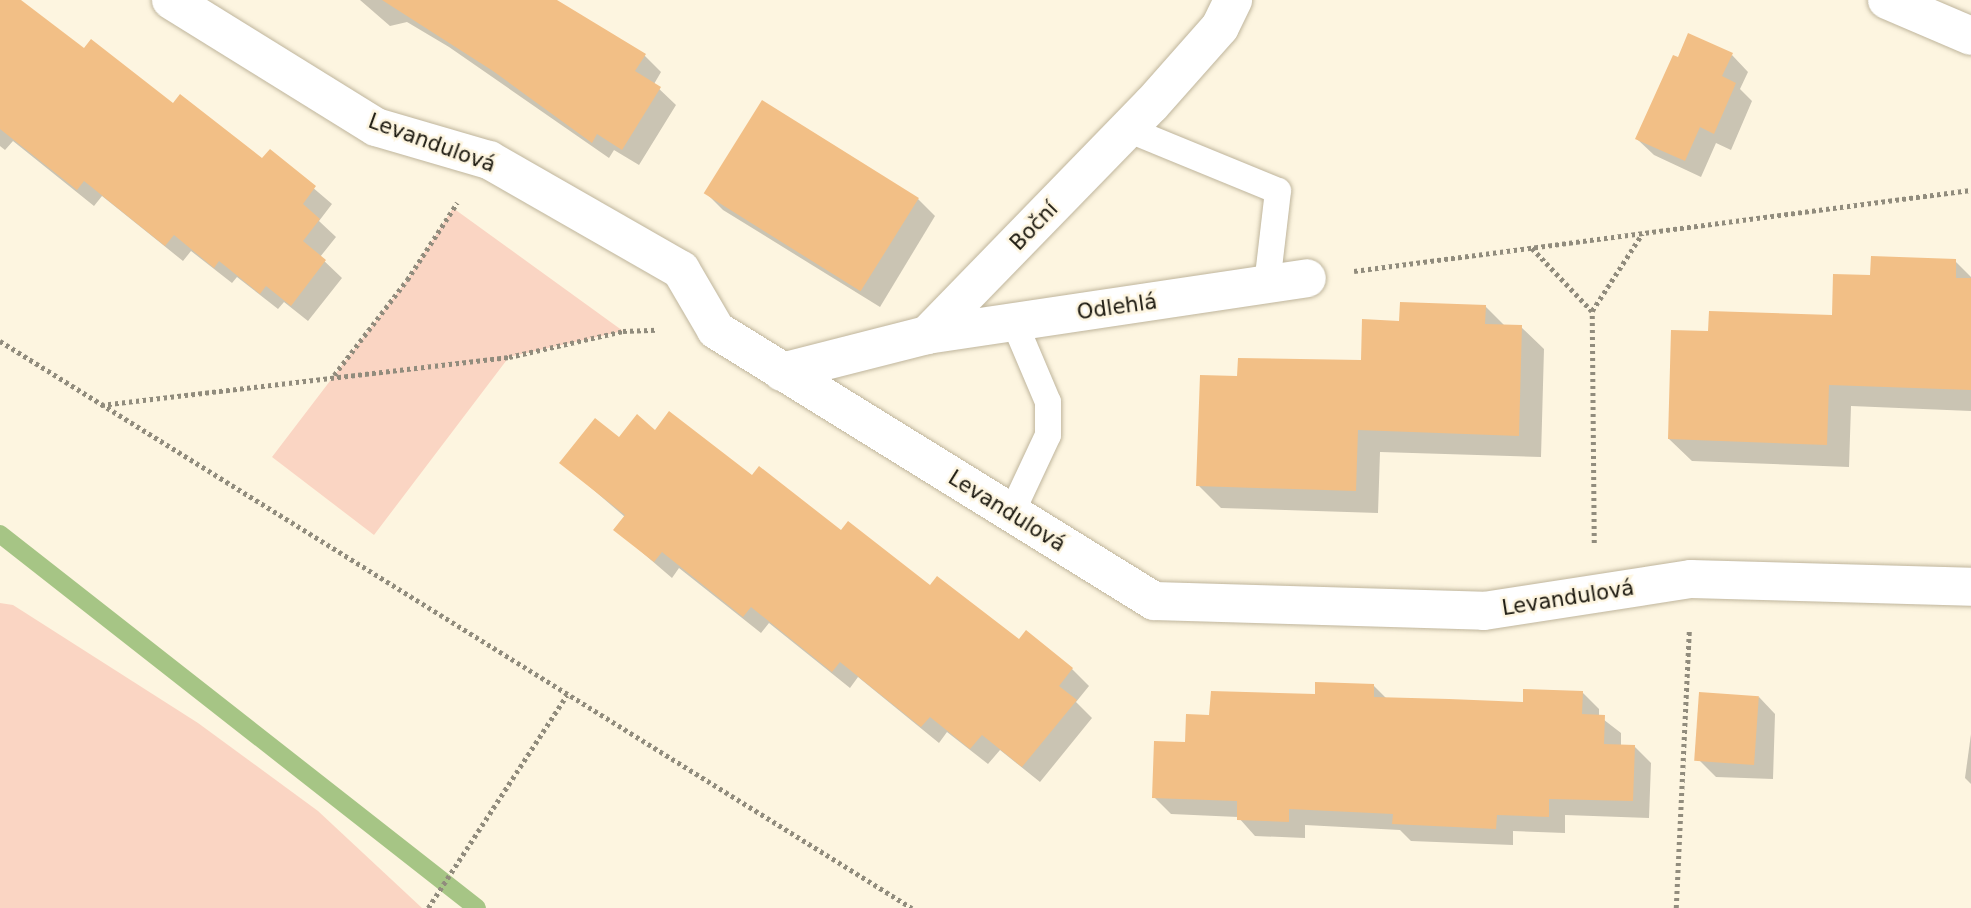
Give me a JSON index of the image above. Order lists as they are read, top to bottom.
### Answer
{
  "streets": {
    "street": ["Levandulová", "Boční", "Odlehlá"]
  },
  "crossings": [
    ["Boční", "Odlehlá"]
  ]
}
